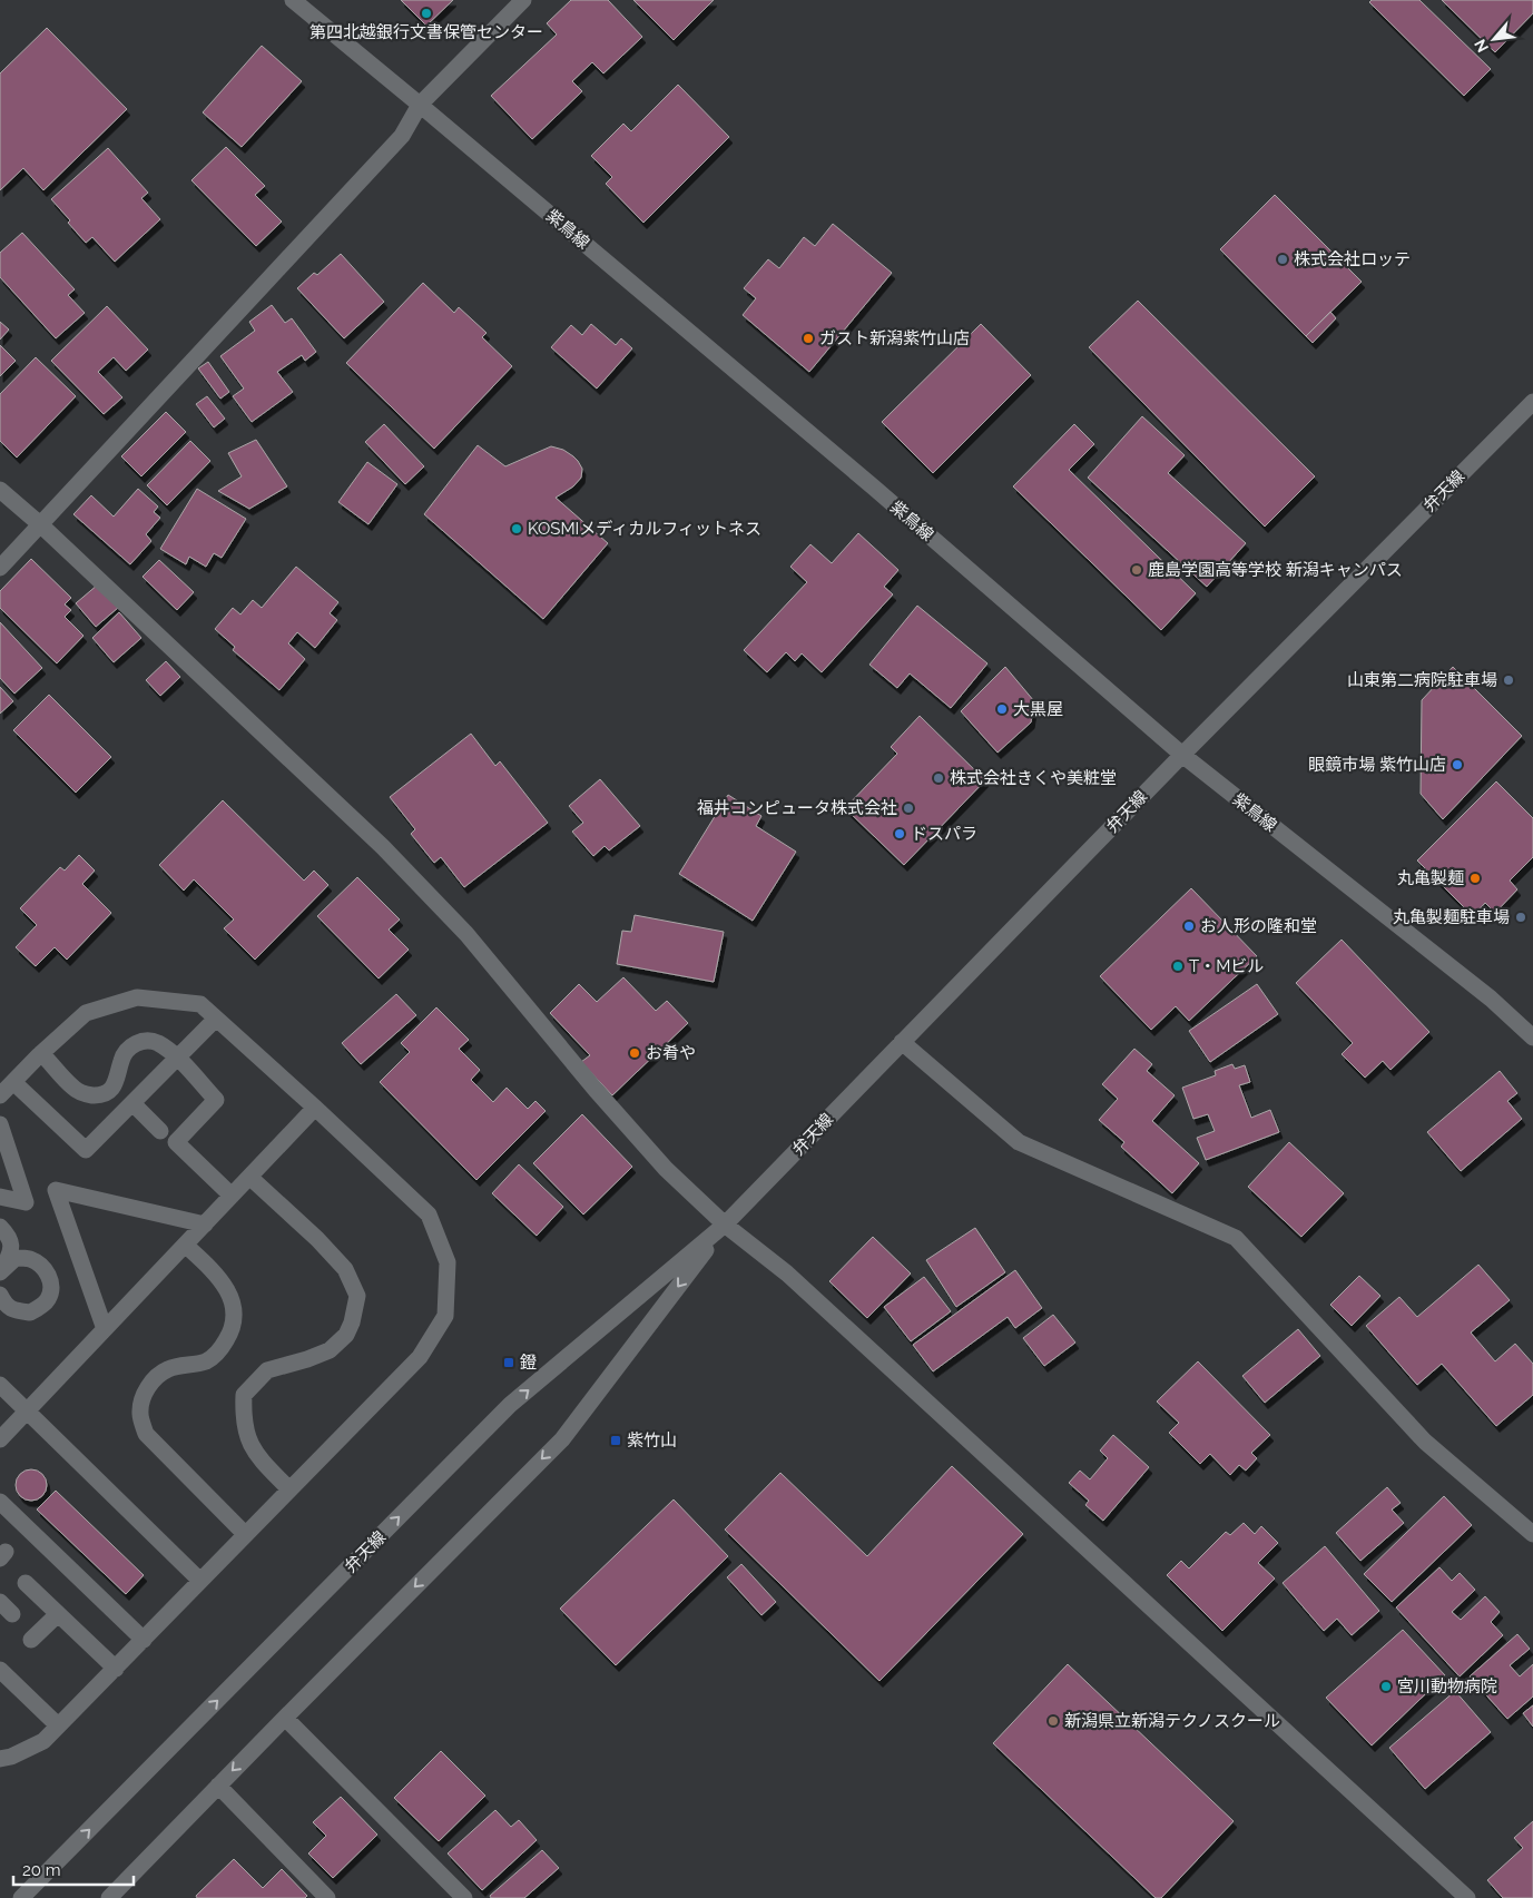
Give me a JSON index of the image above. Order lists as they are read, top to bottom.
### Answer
{
  "streets": {
    "street": ["紫鳥線", "弁天線"]
  },
  "crossings": [
    ["紫鳥線", "弁天線"]
  ],
  "places": {
    "other": [
      "第四北越銀行文書保管センター",
      "株式会社ロッテ",
      "ガスト新潟紫竹山店",
      "KOSMIメディカルフィットネス",
      "鹿島学園高等学校 新潟キャンパス",
      "山東第二病院駐車場",
      "大黒屋",
      "眼鏡市場 紫竹山店",
      "株式会社きくや美粧堂",
      "福井コンピュータ株式会社",
      "ドスパラ",
      "丸亀製麺",
      "丸亀製麺駐車場",
      "お人形の隆和堂",
      "T・Mビル",
      "お肴や",
      "宮川動物病院",
      "新潟県立新潟テクノスクール"
    ],
    "transit": ["鐙", "紫竹山"]
  },
  "scale_bar": "20 m",
  "north": "bottom left"
}
